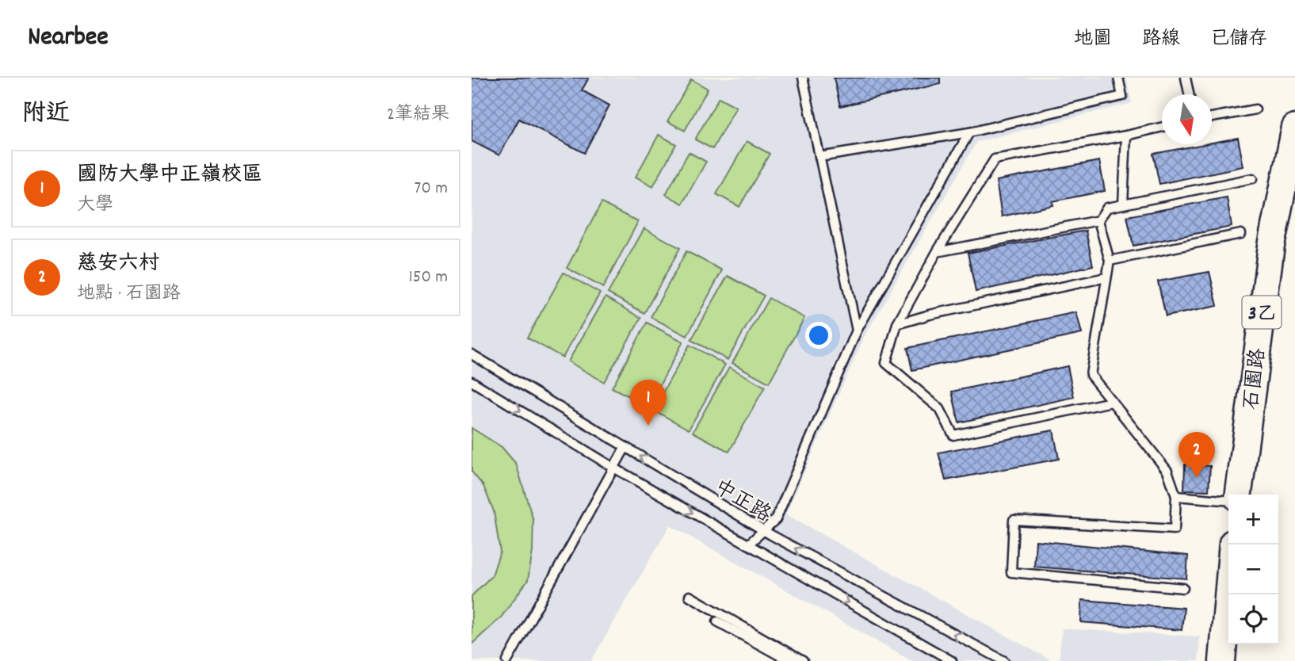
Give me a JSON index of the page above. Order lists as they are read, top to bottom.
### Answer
{
  "streets": {
    "main road": ["3乙", "石園路"],
    "lane": ["中正路"]
  },
  "north": "bottom",
  "page": {
    "header": "Nearbee",
    "nav": ["地圖", "路線", "已儲存"],
    "heading": ["附近", "2筆結果"],
    "list": [
      {
        "mark": "1",
        "name": "國防大學中正嶺校區",
        "note": "大學",
        "value": "70 m"
      },
      {
        "mark": "2",
        "name": "慈安六村",
        "note": "地點 · 石園路",
        "value": "150 m"
      }
    ],
    "pins": ["1", "2"],
    "map_buttons": ["+", "−"]
  }
}
